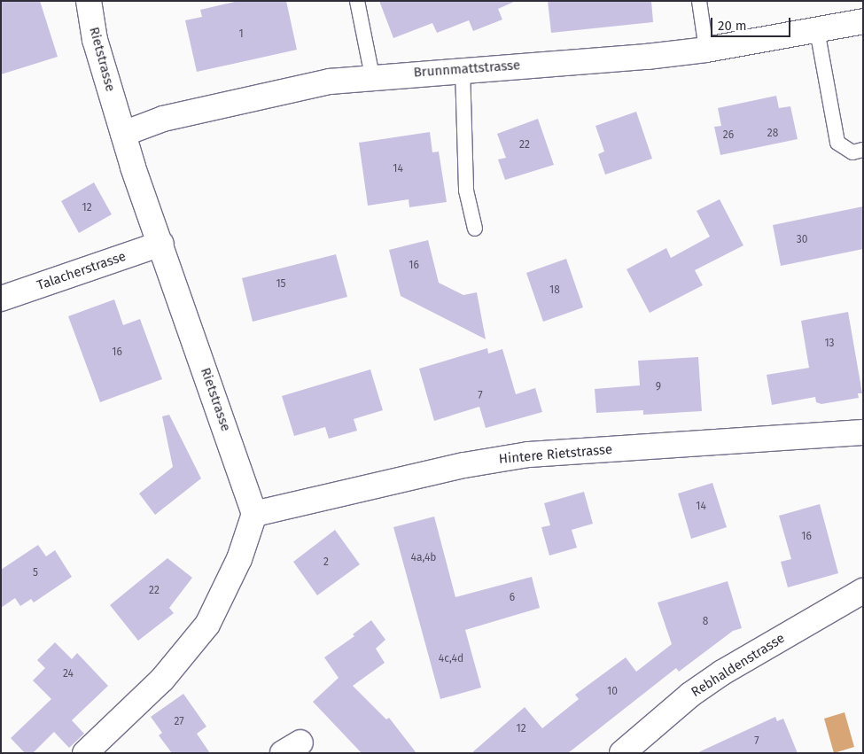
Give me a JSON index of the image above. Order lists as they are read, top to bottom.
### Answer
{
  "streets": {
    "street": [
      "Rietstrasse",
      "Brunnmattstrasse",
      "Talacherstrasse",
      "Hintere Rietstrasse",
      "Rebhaldenstrasse"
    ]
  },
  "crossings": [
    ["Rietstrasse", "Brunnmattstrasse"],
    ["Rietstrasse", "Talacherstrasse"],
    ["Rietstrasse", "Hintere Rietstrasse"]
  ],
  "house_numbers": [
    "1",
    "28",
    "26",
    "22",
    "14",
    "12",
    "30",
    "16",
    "15",
    "18",
    "13",
    "16",
    "9",
    "7",
    "14",
    "16",
    "4a,4b",
    "2",
    "5",
    "22",
    "6",
    "8",
    "4c,4d",
    "24",
    "10",
    "27",
    "12",
    "7"
  ],
  "scale_bar": "20 m"
}
